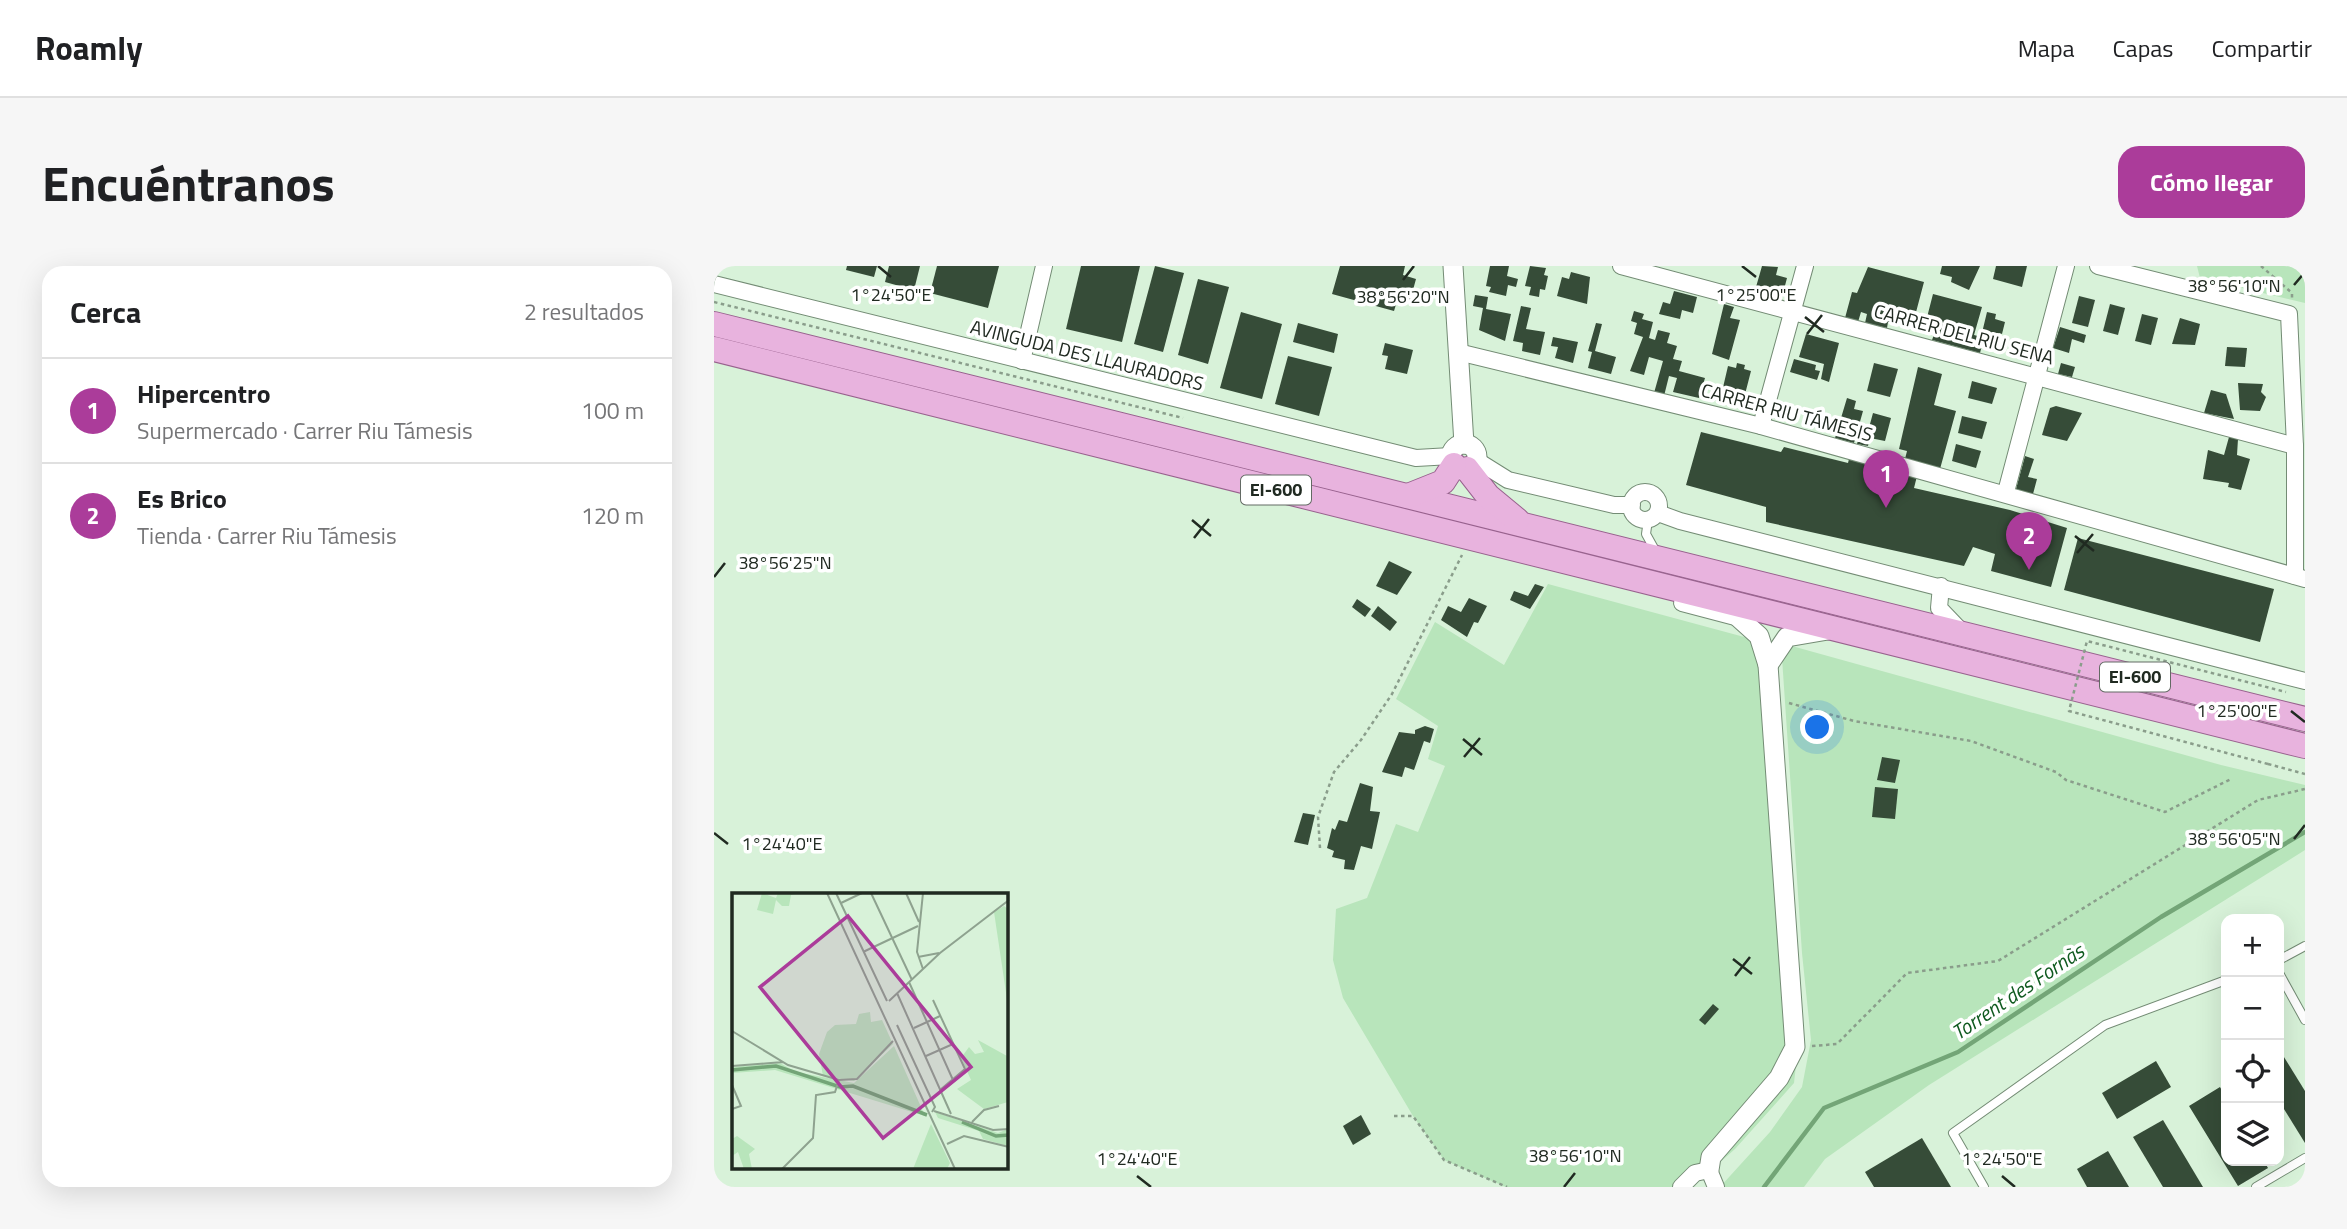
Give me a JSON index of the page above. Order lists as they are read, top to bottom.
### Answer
{
  "streets": {
    "main road": ["EI-600"],
    "street": ["CARRER DEL RIU SENA", "AVINGUDA DES LLAURADORS", "CARRER RIU TÁMESIS"]
  },
  "water": ["Torrent des Fornàs"],
  "page": {
    "header": "Roamly",
    "nav": ["Mapa", "Capas", "Compartir"],
    "title": "Encuéntranos",
    "buttons": "Cómo llegar",
    "heading": ["Cerca", "2 resultados"],
    "list": [
      {
        "mark": "1",
        "name": "Hipercentro",
        "note": "Supermercado · Carrer Riu Támesis",
        "value": "100 m"
      },
      {
        "mark": "2",
        "name": "Es Brico",
        "note": "Tienda · Carrer Riu Támesis",
        "value": "120 m"
      }
    ],
    "pins": ["1", "2"],
    "map_buttons": ["+", "−"]
  },
  "coordinates": [
    "38°56'10\"N",
    "1°24'50\"E",
    "1°25'00\"E",
    "38°56'20\"N",
    "38°56'25\"N",
    "38°56'05\"N",
    "1°24'40\"E"
  ]
}
